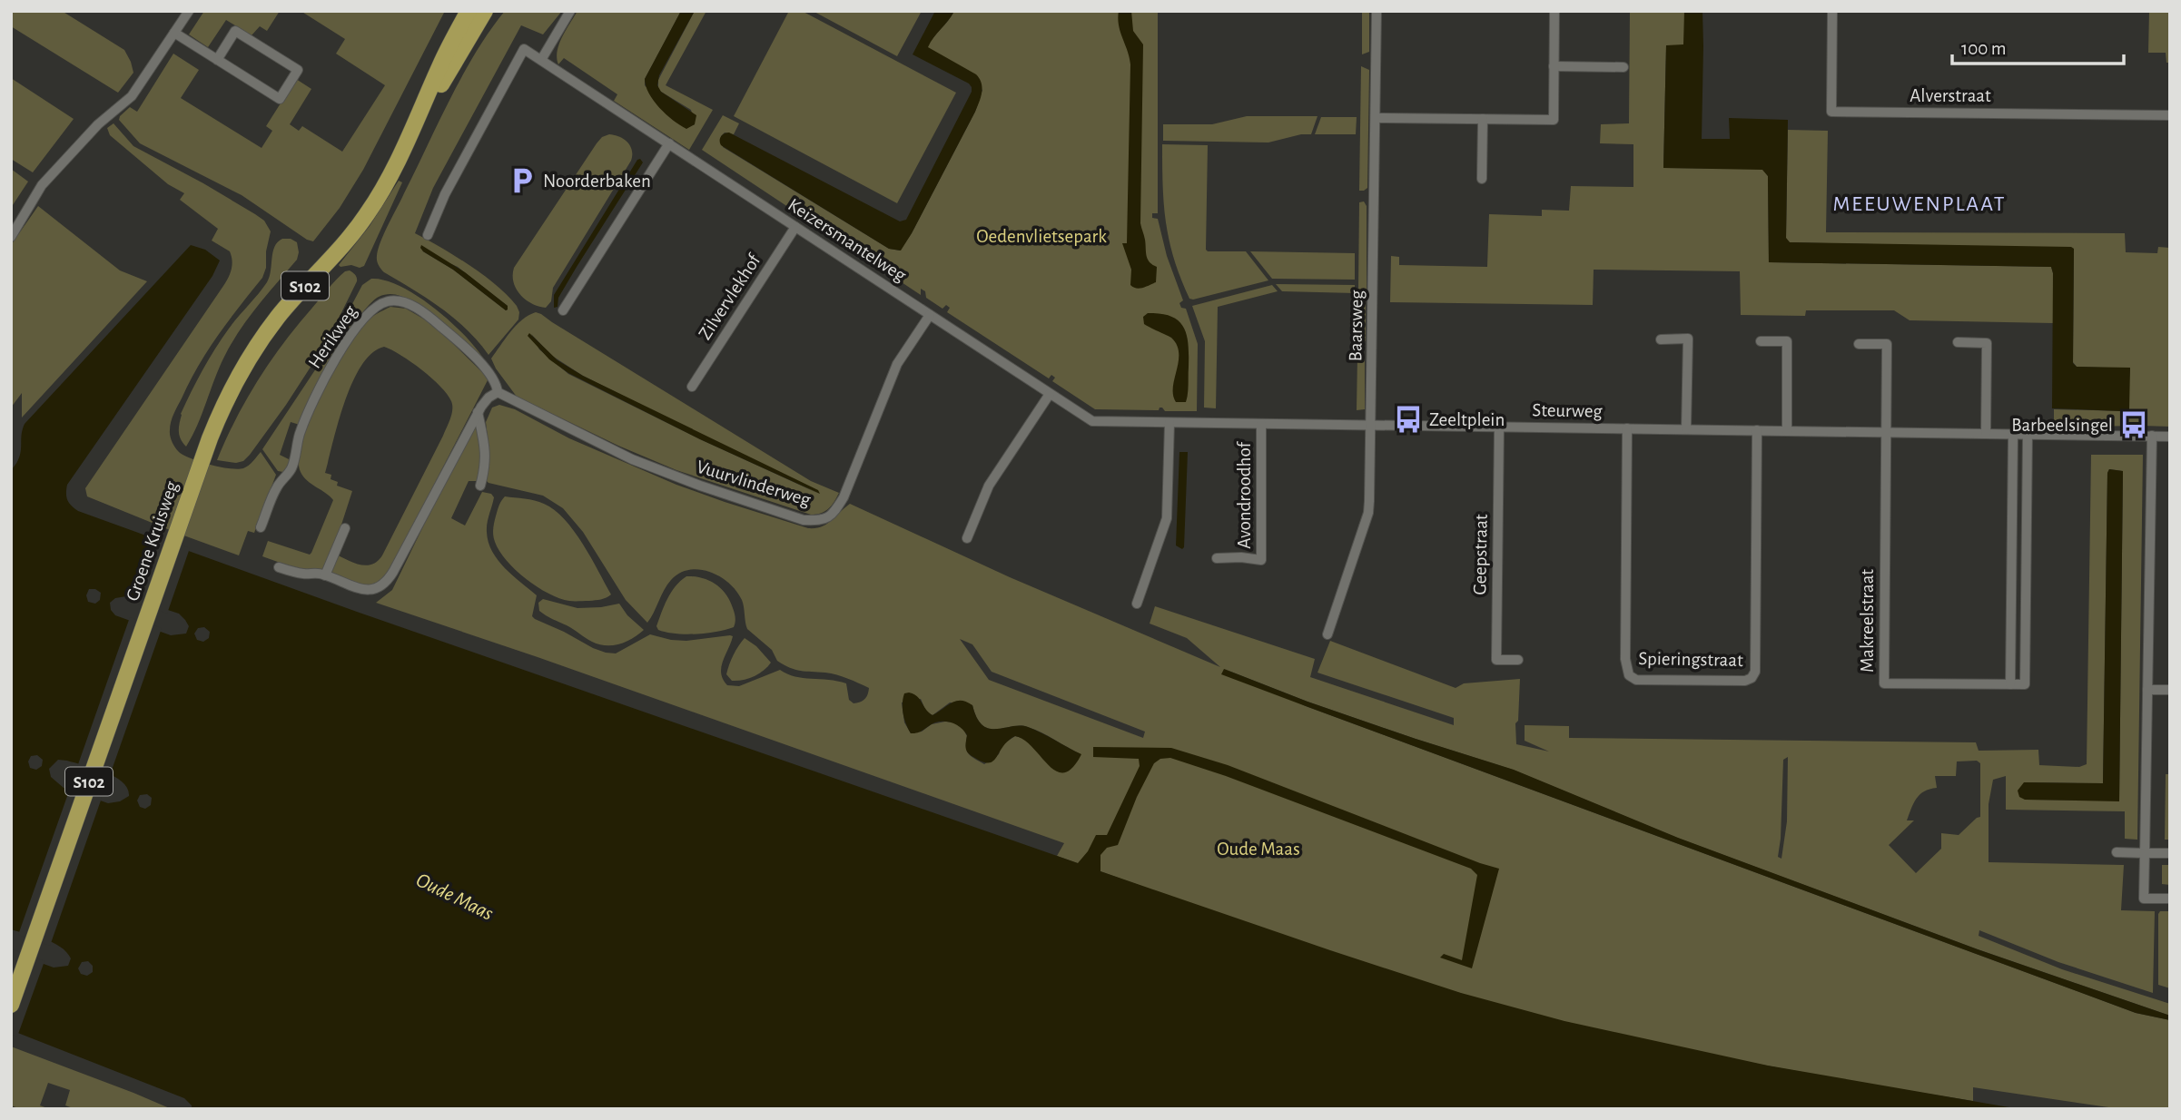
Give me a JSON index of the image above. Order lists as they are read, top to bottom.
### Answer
{
  "streets": {
    "main road": ["S102", "Groene Kruisweg"],
    "street": [
      "Alverstraat",
      "Keizersmantelweg",
      "Zilvervlekhof",
      "Baarsweg",
      "Herikweg",
      "Steurweg",
      "Vuurvlinderweg",
      "Avondroodhof",
      "Geepstraat",
      "Makreelstraat",
      "Spieringstraat"
    ]
  },
  "crossings": [
    ["Keizersmantelweg", "Zilvervlekhof"],
    ["Keizersmantelweg", "Baarsweg"],
    ["Keizersmantelweg", "Steurweg"],
    ["Keizersmantelweg", "Vuurvlinderweg"],
    ["Keizersmantelweg", "Avondroodhof"],
    ["Baarsweg", "Steurweg"],
    ["Herikweg", "Vuurvlinderweg"],
    ["Steurweg", "Geepstraat"],
    ["Steurweg", "Makreelstraat"],
    ["Steurweg", "Spieringstraat"]
  ],
  "districts": ["MEEUWENPLAAT"],
  "water": ["Oude Maas"],
  "parks": ["Oedenvlietsepark", "Oude Maas"],
  "places": {
    "parking": ["Noorderbaken"],
    "bus stop": ["Zeeltplein", "Barbeelsingel"]
  },
  "scale_bar": "100 m"
}
